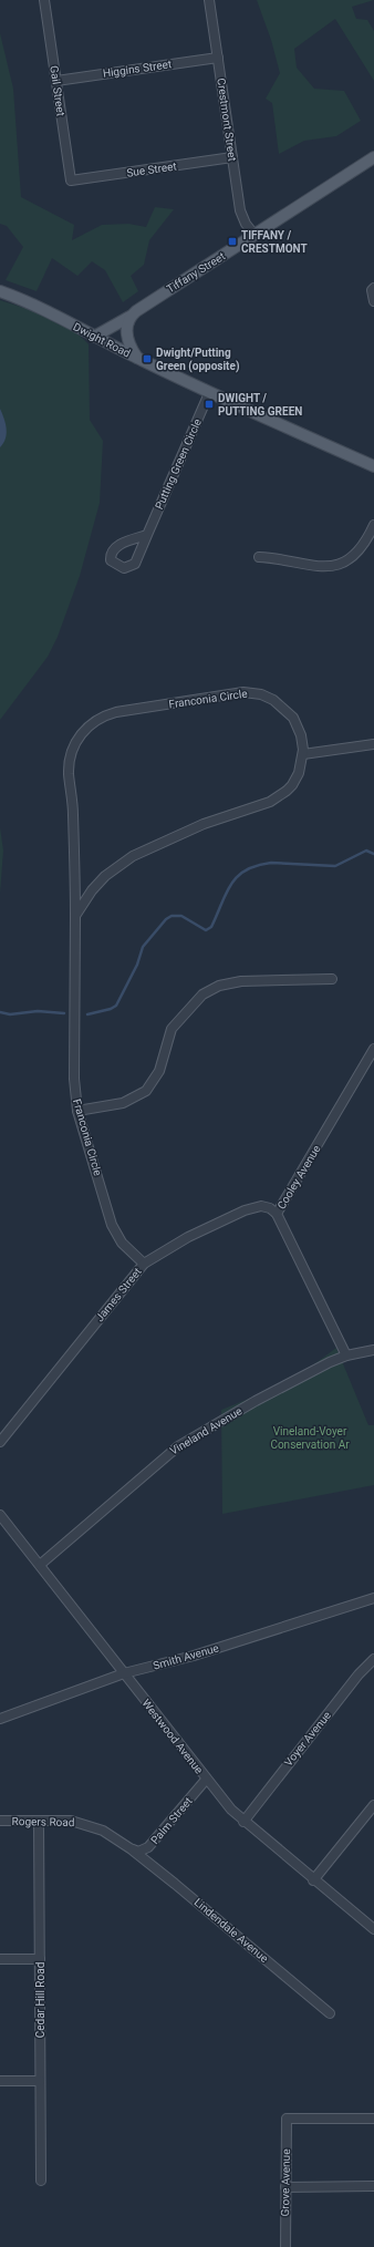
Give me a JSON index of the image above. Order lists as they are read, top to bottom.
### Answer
{
  "streets": {
    "main road": ["Tiffany Street", "Dwight Road"],
    "street": [
      "Higgins Street",
      "Gail Street",
      "Crestmont Street",
      "Sue Street",
      "Putting Green Circle",
      "Franconia Circle",
      "Cooley Avenue",
      "James Street",
      "Vineland Avenue",
      "Smith Avenue",
      "Westwood Avenue",
      "Voyer Avenue",
      "Palm Street",
      "Rogers Road",
      "Lindendale Avenue",
      "Cedar Hill Road",
      "Grove Avenue"
    ]
  },
  "crossings": [
    ["Higgins Street", "Gail Street"],
    ["Higgins Street", "Crestmont Street"],
    ["Gail Street", "Sue Street"],
    ["Crestmont Street", "Sue Street"],
    ["Crestmont Street", "Tiffany Street"],
    ["Tiffany Street", "Dwight Road"],
    ["Dwight Road", "Putting Green Circle"],
    ["Franconia Circle", "James Street"],
    ["Cooley Avenue", "James Street"],
    ["Cooley Avenue", "Vineland Avenue"],
    ["Vineland Avenue", "Westwood Avenue"],
    ["Smith Avenue", "Westwood Avenue"],
    ["Westwood Avenue", "Voyer Avenue"],
    ["Westwood Avenue", "Palm Street"],
    ["Palm Street", "Rogers Road"],
    ["Palm Street", "Lindendale Avenue"],
    ["Rogers Road", "Lindendale Avenue"],
    ["Rogers Road", "Cedar Hill Road"]
  ],
  "parks": ["Vineland-Voyer Conservation Ar"],
  "places": {
    "transit": ["TIFFANY / CRESTMONT", "Dwight/Putting Green (opposite)", "DWIGHT / PUTTING GREEN"]
  }
}
